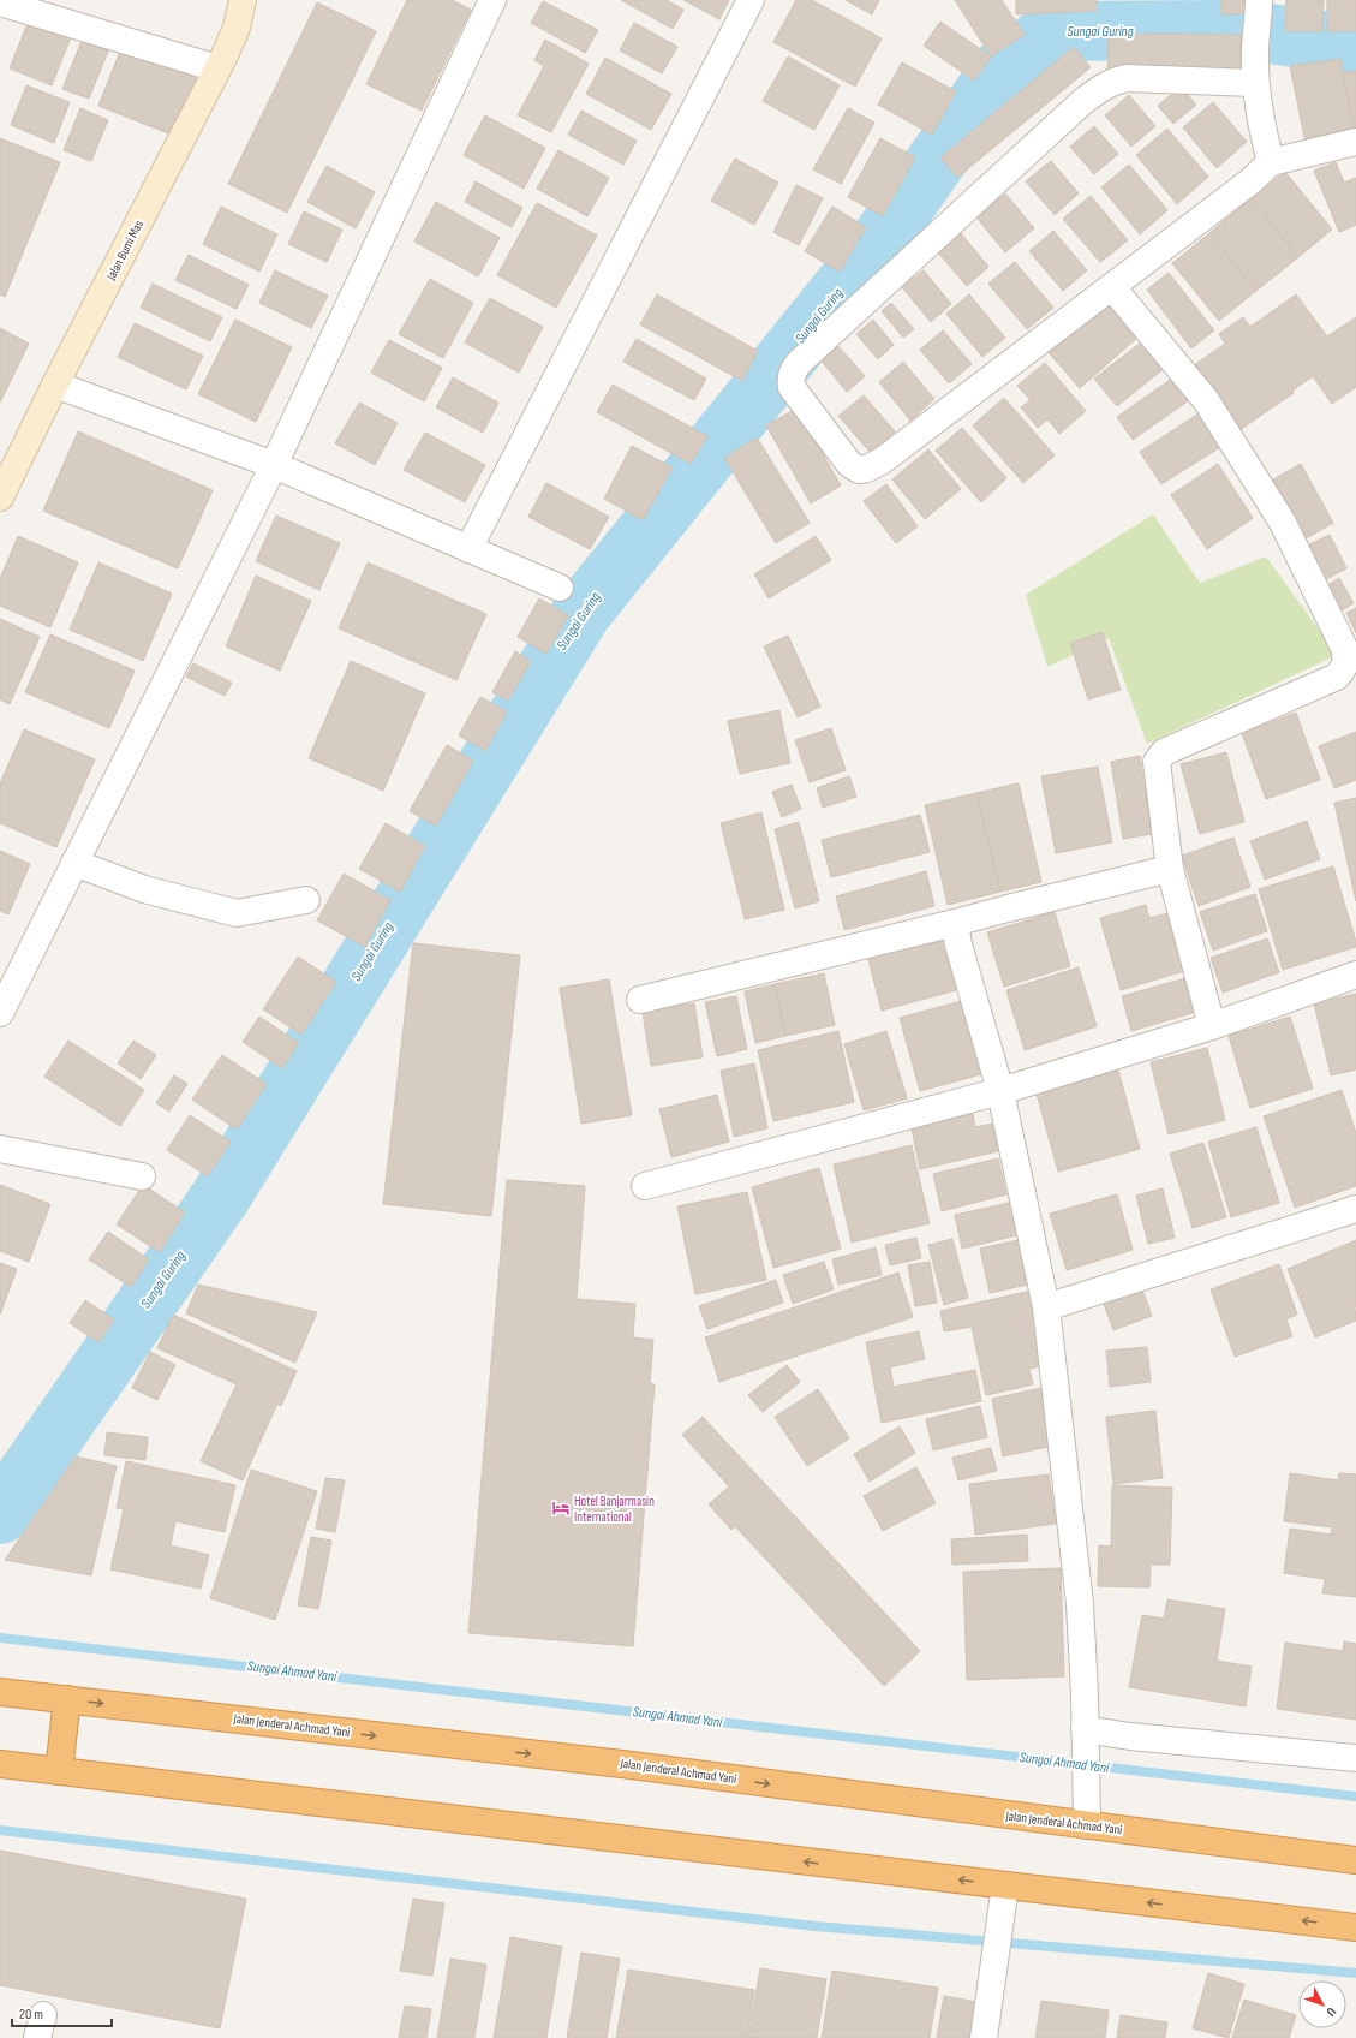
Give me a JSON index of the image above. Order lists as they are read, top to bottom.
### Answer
{
  "streets": {
    "highway": ["Jalan Jenderal Achmad Yani"],
    "street": ["Jalan Bumi Mas"]
  },
  "water": ["Sungai Guring", "Sungai Ahmad Yani"],
  "places": {
    "hotel": ["Hotel Banjarmasin International"]
  },
  "scale_bar": "20 m",
  "north": "bottom right"
}
